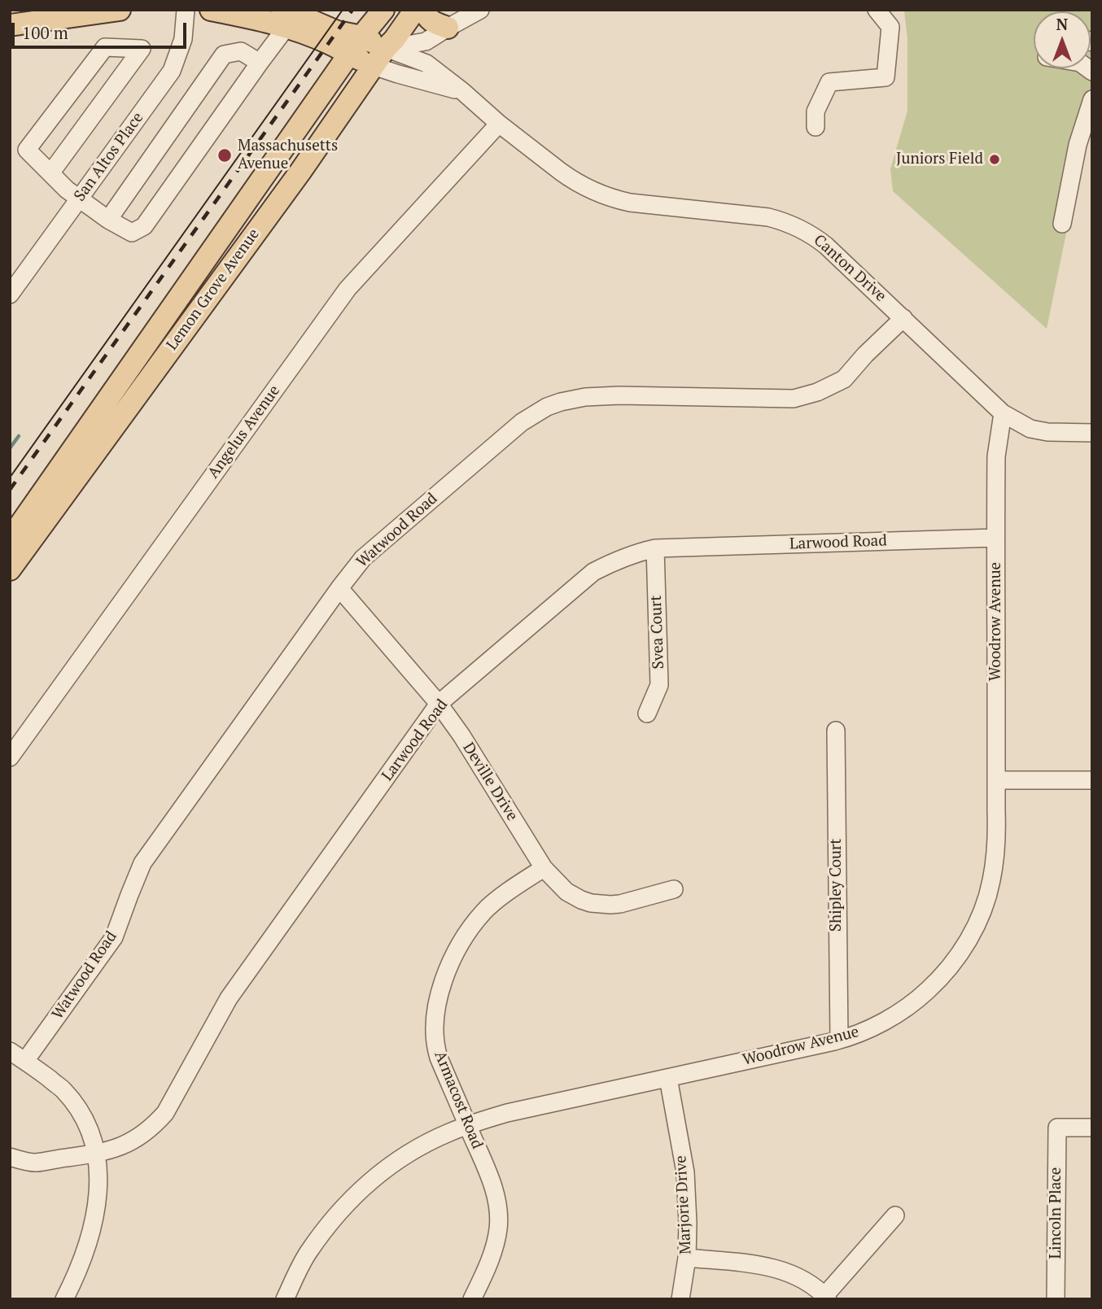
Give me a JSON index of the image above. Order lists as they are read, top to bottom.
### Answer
{
  "streets": {
    "main road": ["Lemon Grove Avenue"],
    "street": [
      "San Altos Place",
      "Canton Drive",
      "Angelus Avenue",
      "Watwood Road",
      "Larwood Road",
      "Woodrow Avenue",
      "Svea Court",
      "Deville Drive",
      "Shipley Court",
      "Armacost Road",
      "Marjorie Drive",
      "Lincoln Place"
    ]
  },
  "crossings": [
    ["Canton Drive", "Lemon Grove Avenue"],
    ["Canton Drive", "Angelus Avenue"],
    ["Canton Drive", "Watwood Road"],
    ["Canton Drive", "Woodrow Avenue"],
    ["Watwood Road", "Deville Drive"],
    ["Larwood Road", "Woodrow Avenue"],
    ["Larwood Road", "Svea Court"],
    ["Larwood Road", "Deville Drive"],
    ["Woodrow Avenue", "Shipley Court"],
    ["Woodrow Avenue", "Armacost Road"],
    ["Woodrow Avenue", "Marjorie Drive"],
    ["Deville Drive", "Armacost Road"]
  ],
  "places": ["Massachusetts Avenue", "Juniors Field"],
  "scale_bar": "100 m",
  "north": "top"
}
